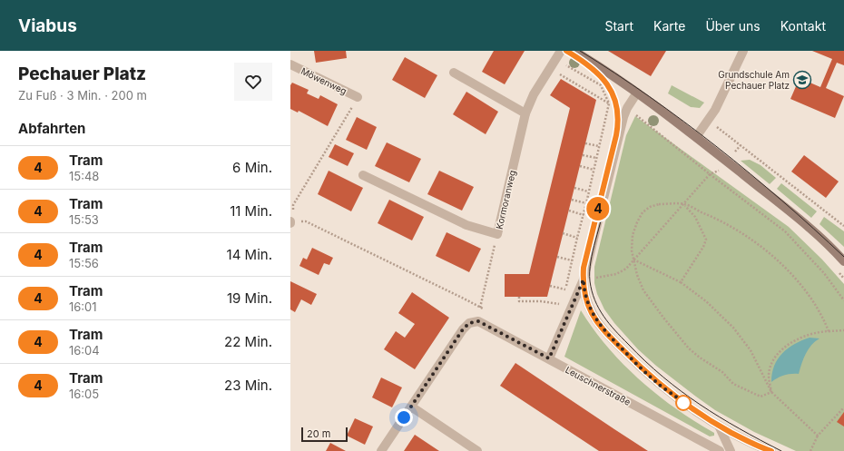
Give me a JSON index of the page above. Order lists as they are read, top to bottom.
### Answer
{
  "streets": {
    "street": ["Möwenweg", "Kormoranweg", "Leuschnerstraße"]
  },
  "places": {
    "school or university": ["Grundschule Am Pechauer Platz"]
  },
  "lines": ["tram line 4"],
  "scale_bar": "20 m",
  "page": {
    "header": "Viabus",
    "nav": [
      "Start",
      "Karte",
      "Über uns",
      "Kontakt"
    ],
    "heading": [
      ["Pechauer Platz", "Zu Fuß · 3 Min. · 200 m"],
      "Abfahrten"
    ],
    "on_map": "4",
    "list": [
      {
        "mark": "4",
        "name": "Tram",
        "note": "15:48",
        "value": "6 Min."
      },
      {
        "mark": "4",
        "name": "Tram",
        "note": "15:53",
        "value": "11 Min."
      },
      {
        "mark": "4",
        "name": "Tram",
        "note": "15:56",
        "value": "14 Min."
      },
      {
        "mark": "4",
        "name": "Tram",
        "note": "16:01",
        "value": "19 Min."
      },
      {
        "mark": "4",
        "name": "Tram",
        "note": "16:04",
        "value": "22 Min."
      },
      {
        "mark": "4",
        "name": "Tram",
        "note": "16:05",
        "value": "23 Min."
      }
    ],
    "scale": "20 m"
  }
}
